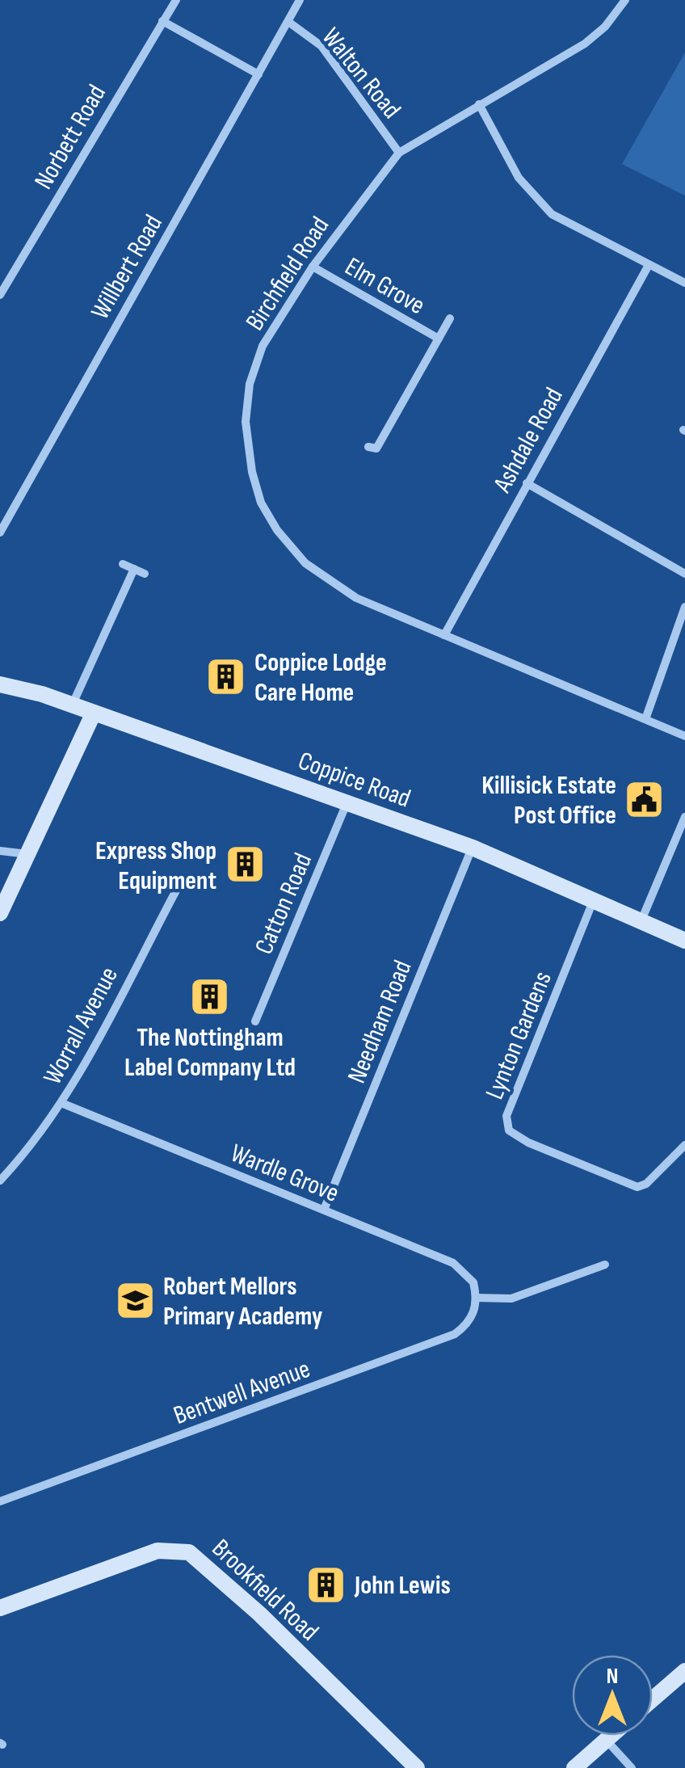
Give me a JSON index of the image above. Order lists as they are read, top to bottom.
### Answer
{
  "streets": {
    "street": [
      "Walton Road",
      "Norbett Road",
      "Willbert Road",
      "Birchfield Road",
      "Elm Grove",
      "Ashdale Road",
      "Coppice Road",
      "Catton Road",
      "Needham Road",
      "Worrall Avenue",
      "Lynton Gardens",
      "Wardle Grove",
      "Bentwell Avenue",
      "Brookfield Road"
    ]
  },
  "crossings": [
    ["Walton Road", "Willbert Road"],
    ["Walton Road", "Birchfield Road"],
    ["Birchfield Road", "Elm Grove"],
    ["Birchfield Road", "Ashdale Road"],
    ["Coppice Road", "Catton Road"],
    ["Coppice Road", "Needham Road"],
    ["Coppice Road", "Lynton Gardens"],
    ["Needham Road", "Wardle Grove"],
    ["Worrall Avenue", "Wardle Grove"],
    ["Wardle Grove", "Bentwell Avenue"]
  ],
  "places": {
    "building": [
      "Coppice Lodge Care Home",
      "Express Shop Equipment",
      "The Nottingham Label Company Ltd",
      "John Lewis"
    ],
    "public building": ["Killisick Estate Post Office"],
    "school or university": ["Robert Mellors Primary Academy"]
  },
  "north": "top"
}
